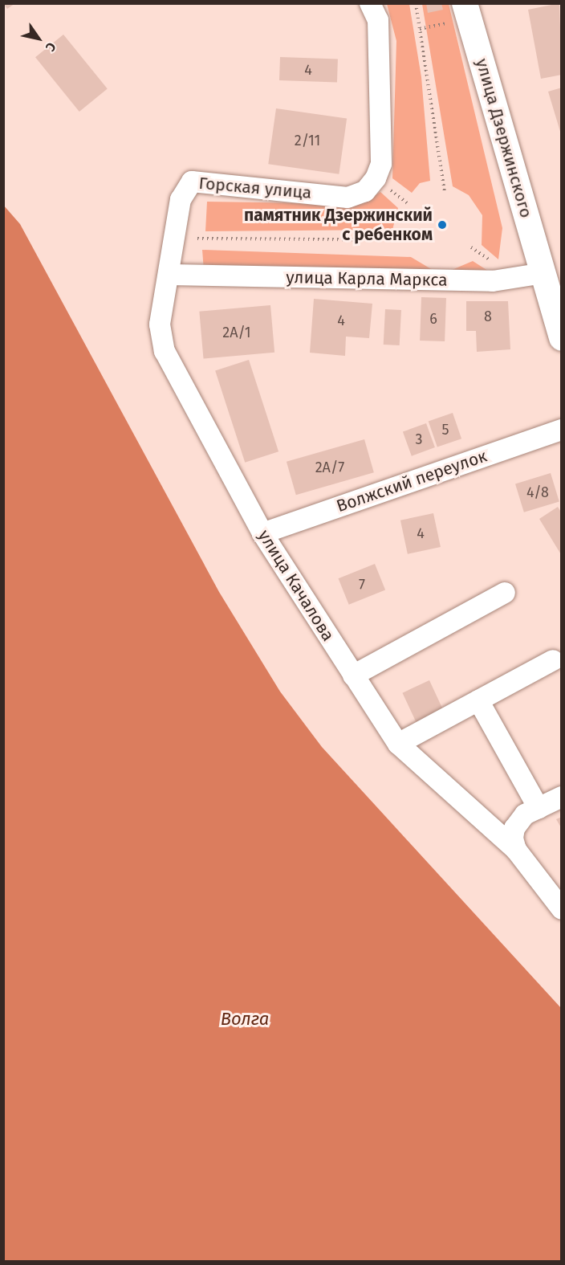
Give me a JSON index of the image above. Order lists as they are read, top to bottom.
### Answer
{
  "streets": {
    "main road": ["улица Дзержинского"],
    "street": [
      "Горская улица",
      "улица Карла Маркса",
      "Волжский переулок",
      "улица Качалова"
    ]
  },
  "crossings": [
    ["улица Дзержинского", "улица Карла Маркса"],
    ["Горская улица", "улица Карла Маркса"],
    ["Горская улица", "улица Качалова"],
    ["улица Карла Маркса", "улица Качалова"],
    ["Волжский переулок", "улица Качалова"]
  ],
  "water": ["Волга"],
  "places": ["памятник Дзержинский с ребенком"],
  "house_numbers": [
    "4",
    "2/11",
    "8",
    "6",
    "4",
    "2А/1",
    "5",
    "3",
    "2А/7",
    "4/8",
    "4",
    "7"
  ],
  "north": "bottom right"
}
